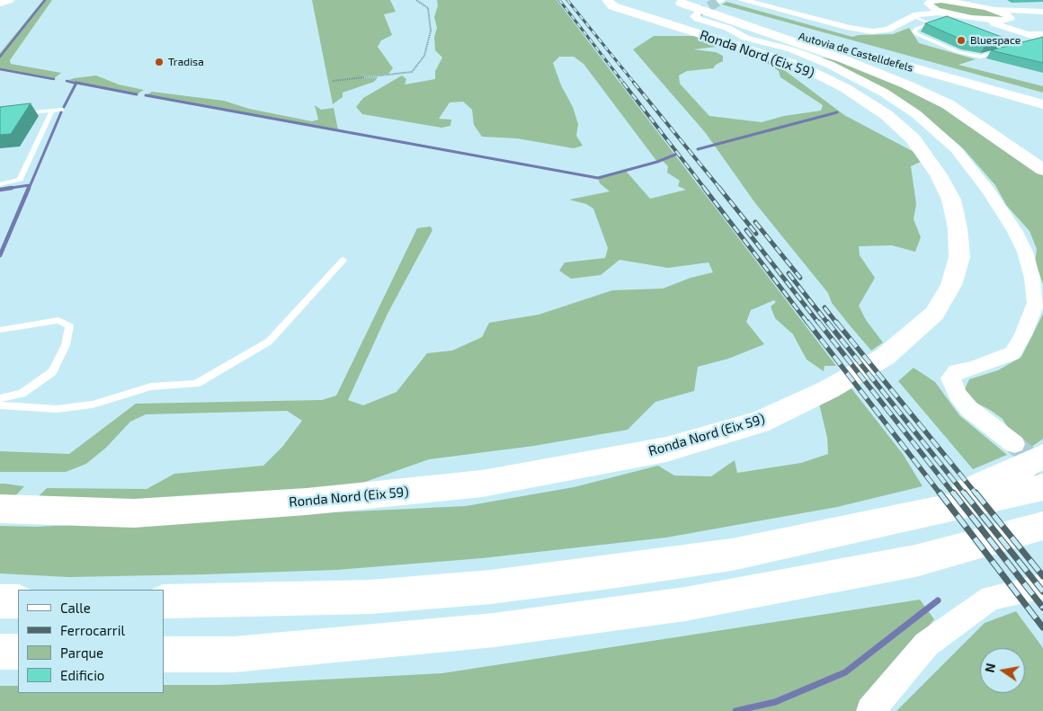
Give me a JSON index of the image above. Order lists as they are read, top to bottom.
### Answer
{
  "streets": {
    "main road": ["Autovia de Castelldefels", "Ronda Nord (Eix 59)"]
  },
  "places": ["Bluespace", "Tradisa"],
  "legend": [
    "Calle",
    "Ferrocarril",
    "Parque",
    "Edificio"
  ],
  "north": "left"
}
